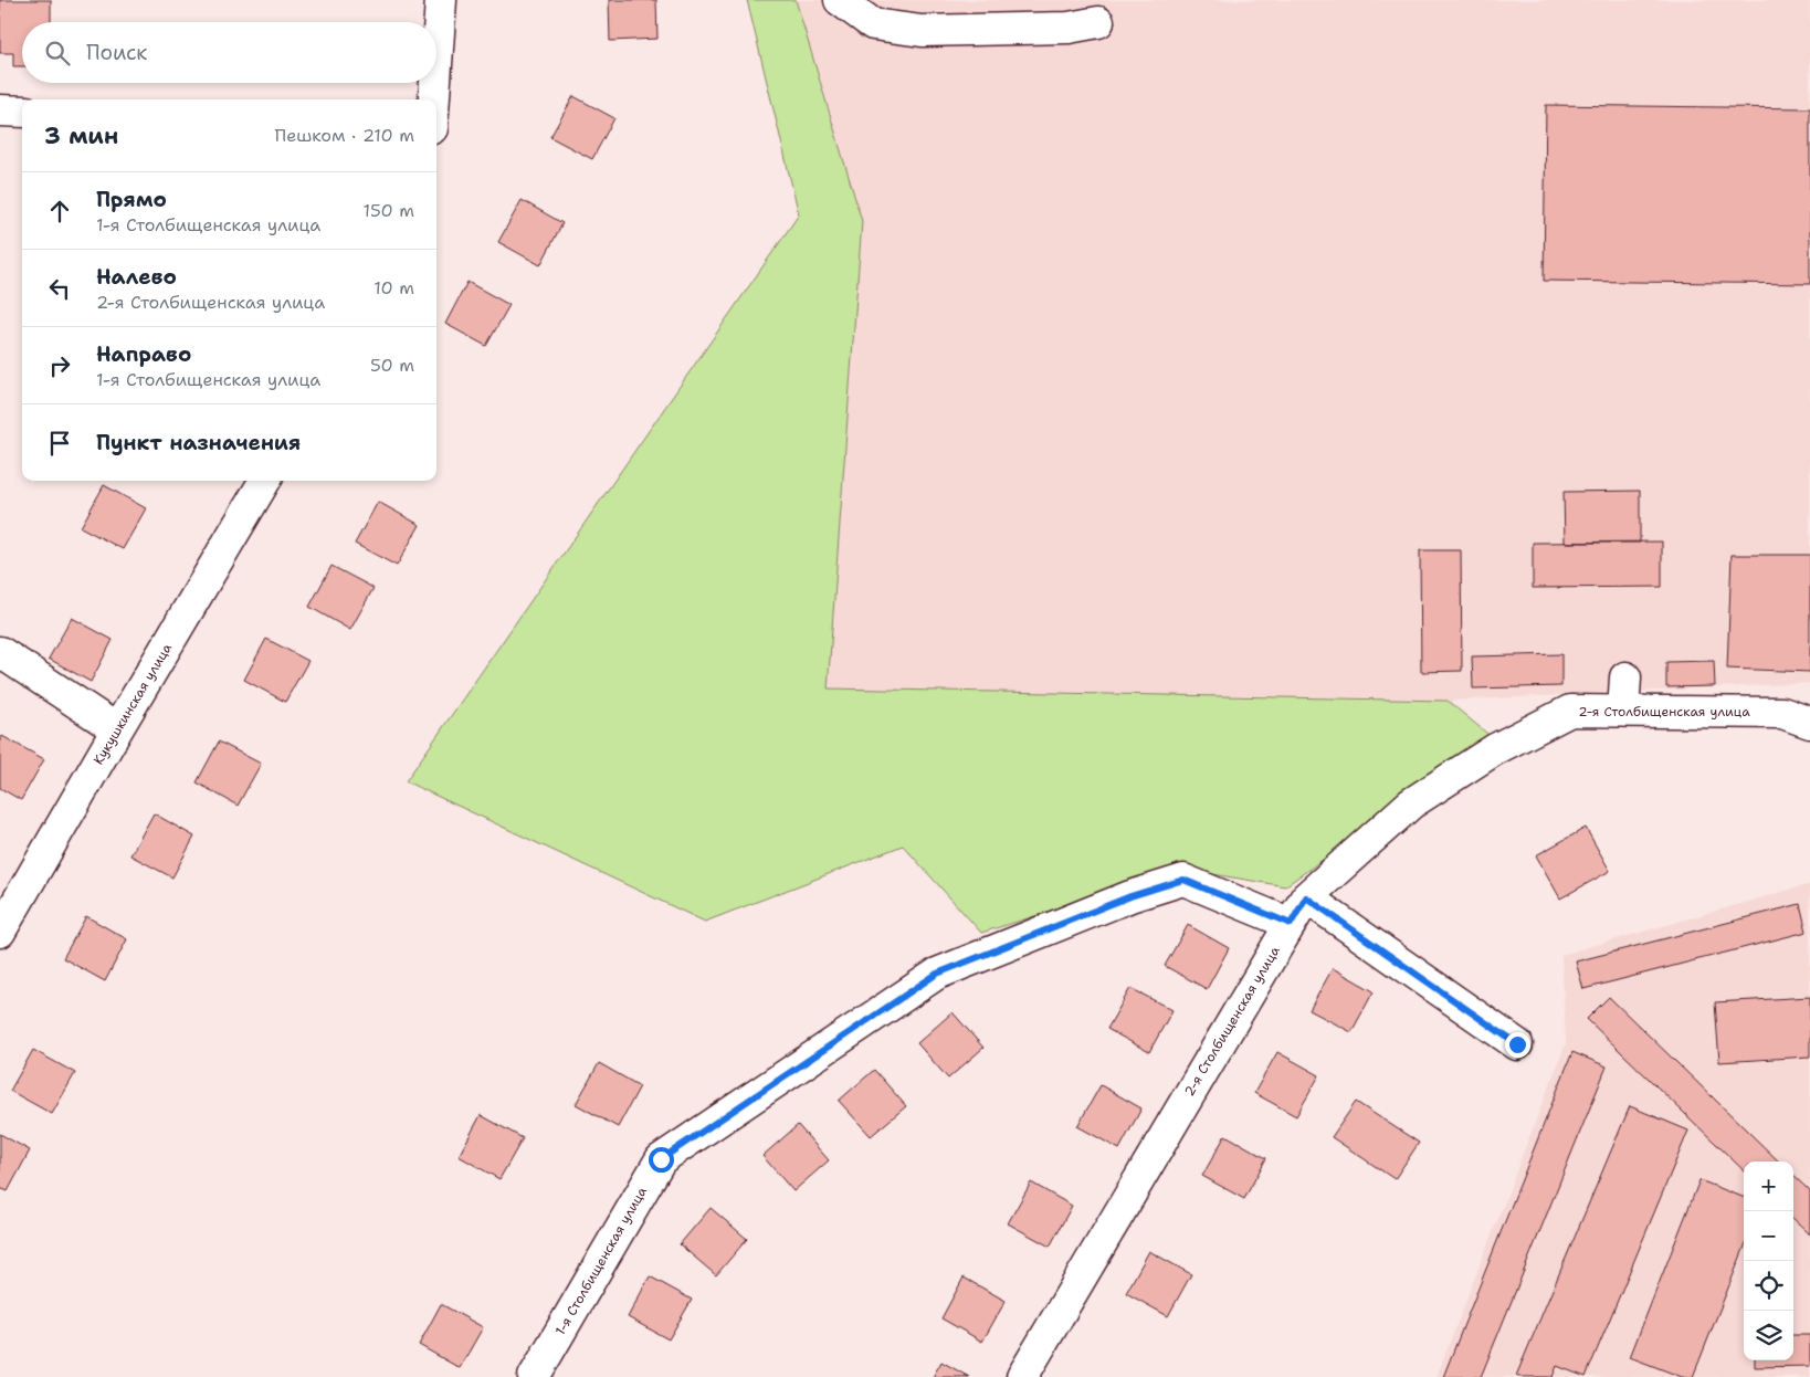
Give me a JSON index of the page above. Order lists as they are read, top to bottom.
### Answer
{
  "streets": {
    "street": ["Кукушкинская улица", "2-я Столбищенская улица", "1-я Столбищенская улица"]
  },
  "crossings": [
    ["2-я Столбищенская улица", "1-я Столбищенская улица"]
  ],
  "page": {
    "search": "Поиск",
    "heading": ["3 мин", "Пешком · 210 m"],
    "list": [
      ["Прямо", "1-я Столбищенская улица", "150 m"],
      ["Налево", "2-я Столбищенская улица", "10 m"],
      ["Направо", "1-я Столбищенская улица", "50 m"],
      "Пункт назначения"
    ],
    "map_buttons": ["+", "−"]
  }
}
